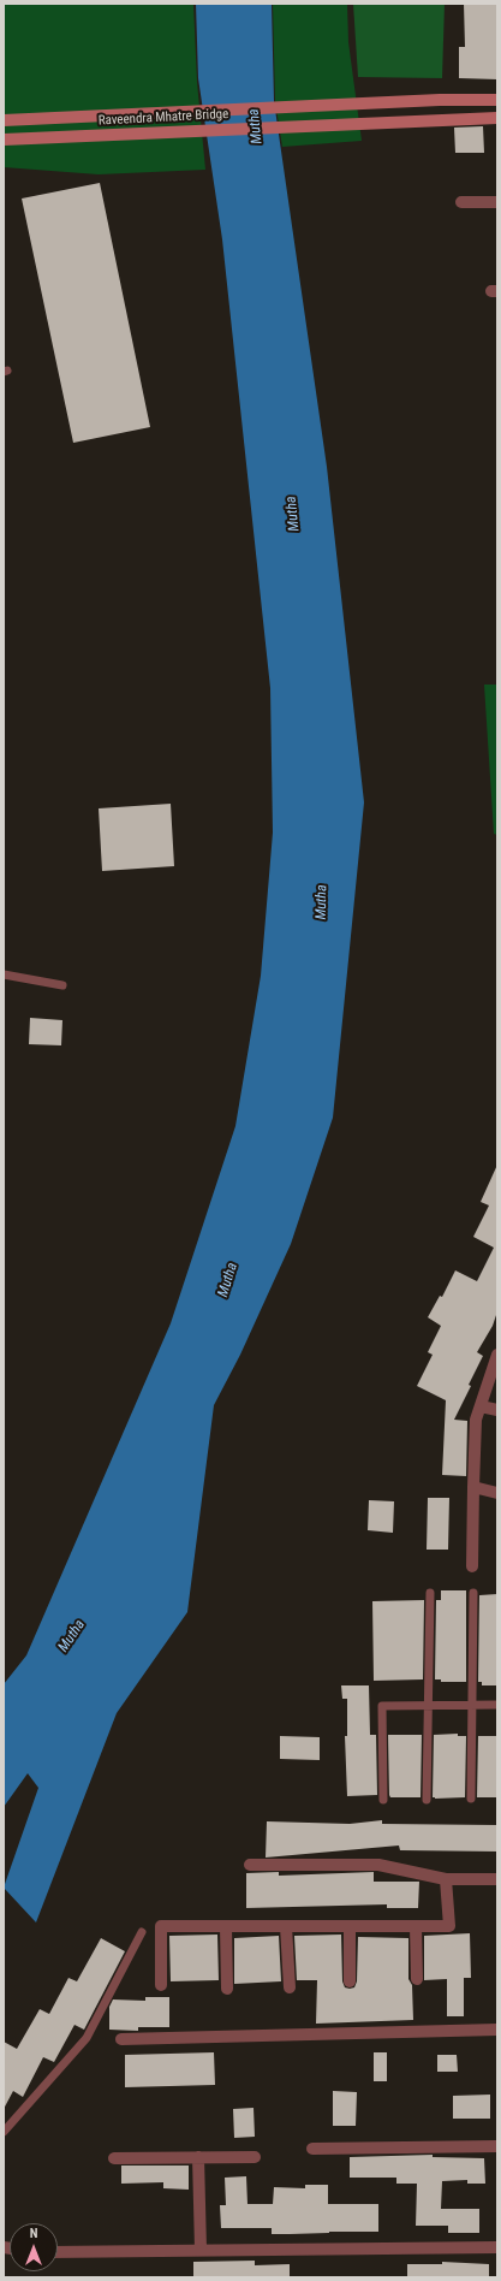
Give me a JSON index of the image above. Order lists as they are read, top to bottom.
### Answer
{
  "streets": {
    "main road": ["Raveendra Mhatre Bridge"]
  },
  "water": ["Mutha"],
  "north": "top"
}
